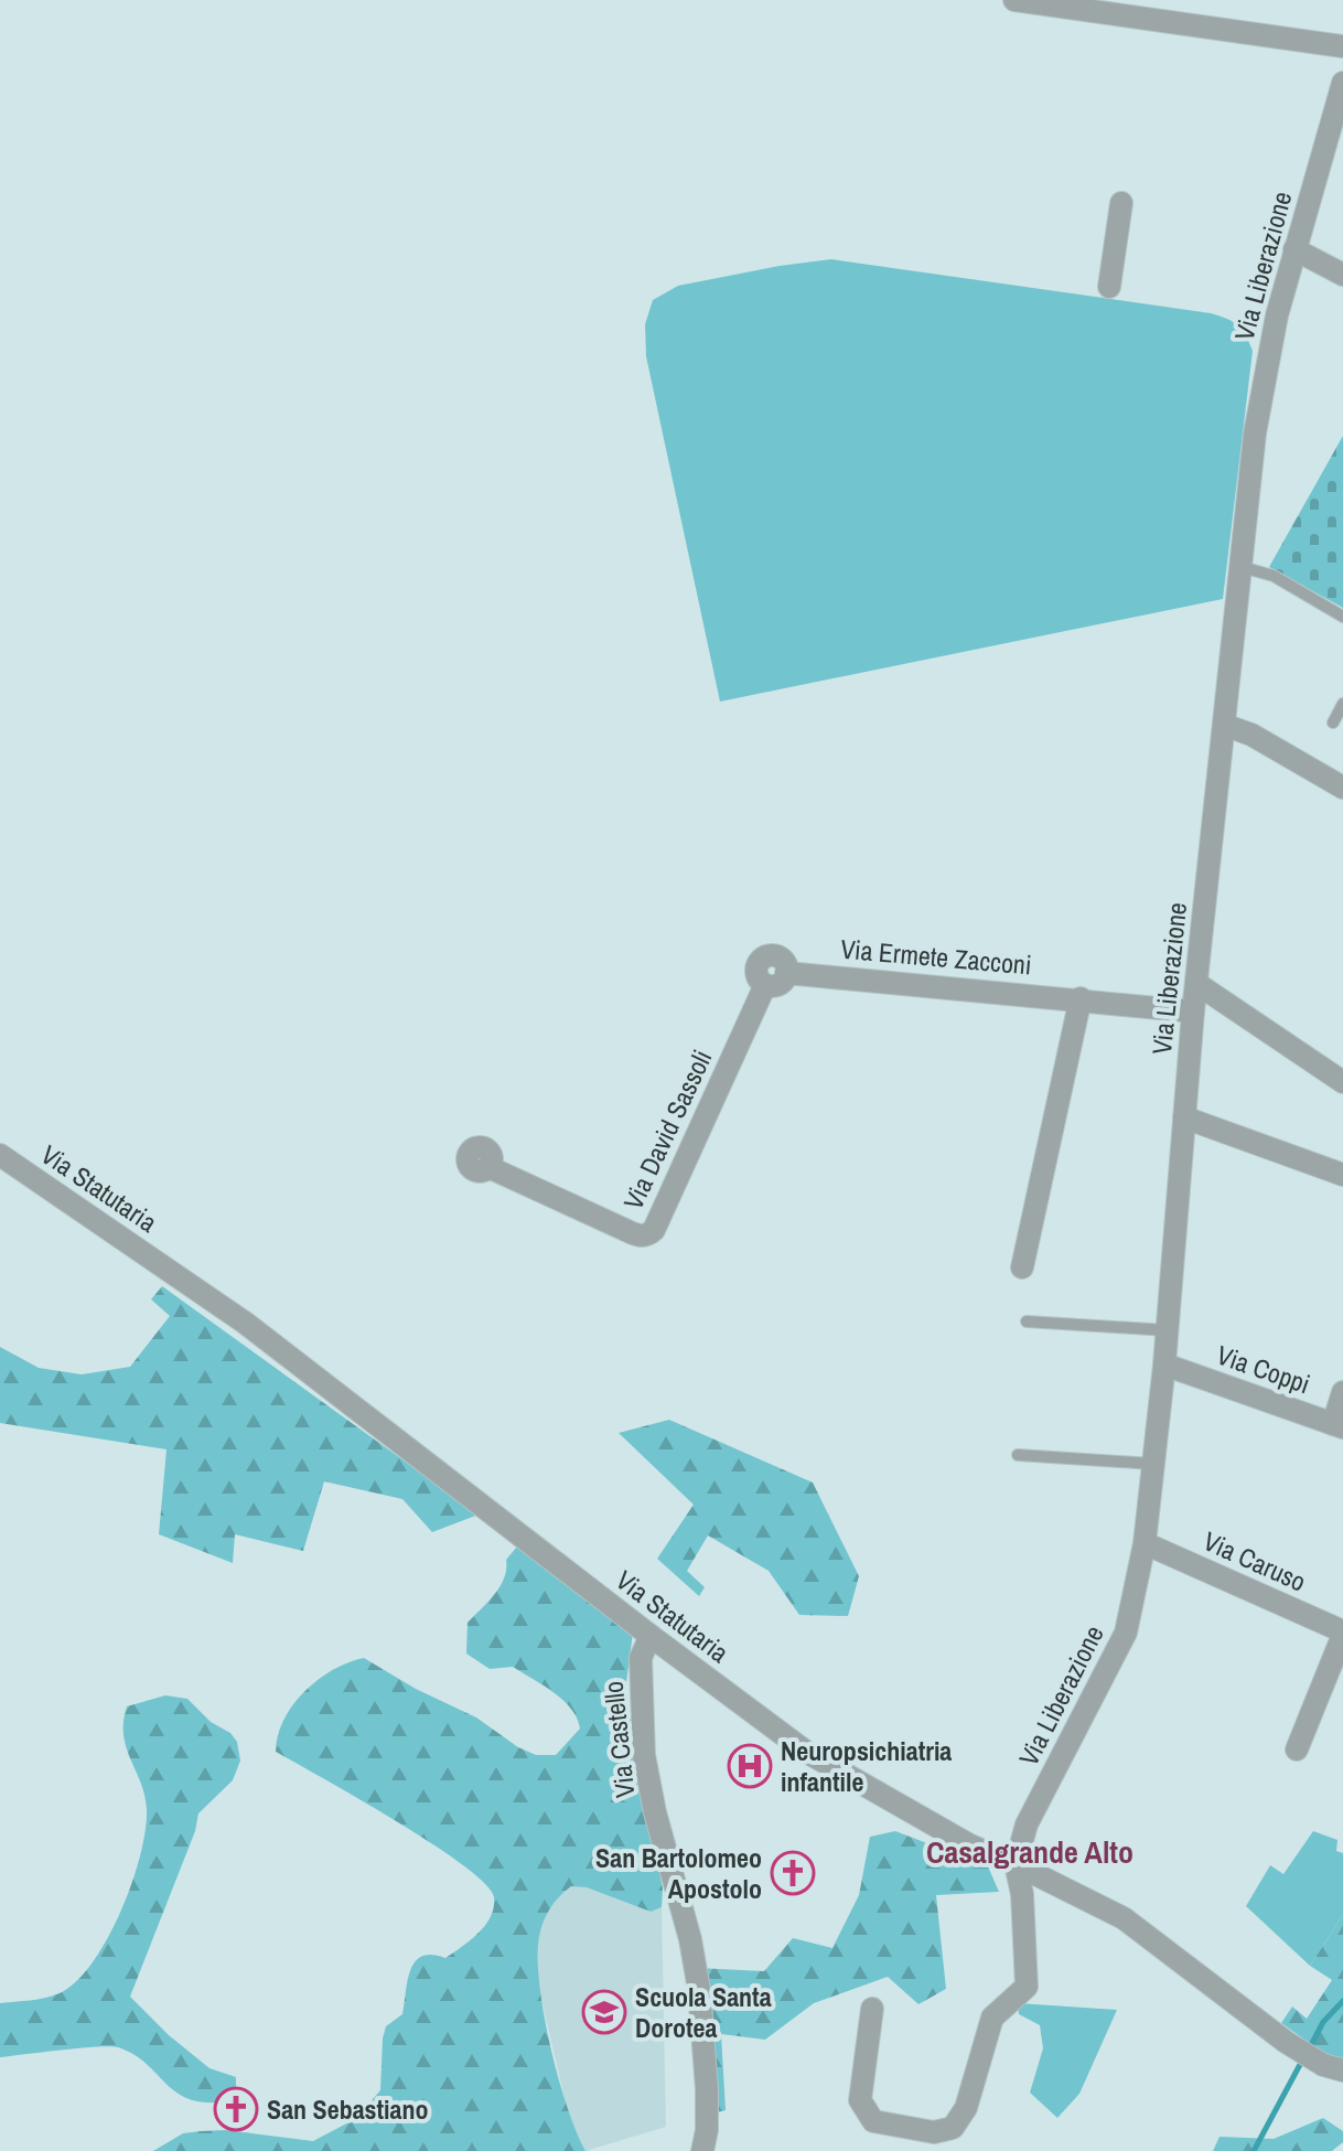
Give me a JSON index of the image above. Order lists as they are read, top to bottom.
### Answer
{
  "streets": {
    "street": [
      "Via Liberazione",
      "Via Ermete Zacconi",
      "Via David Sassoli",
      "Via Statutaria",
      "Via Coppi",
      "Via Caruso",
      "Via Castello"
    ]
  },
  "crossings": [
    ["Via Liberazione", "Via Ermete Zacconi"],
    ["Via Liberazione", "Via Statutaria"],
    ["Via Liberazione", "Via Coppi"],
    ["Via Liberazione", "Via Caruso"],
    ["Via Ermete Zacconi", "Via David Sassoli"],
    ["Via Statutaria", "Via Castello"]
  ],
  "districts": ["Casalgrande Alto"],
  "places": {
    "hospital": ["Neuropsichiatria infantile"],
    "church": ["San Bartolomeo Apostolo", "San Sebastiano"],
    "school or university": ["Scuola Santa Dorotea"]
  }
}
